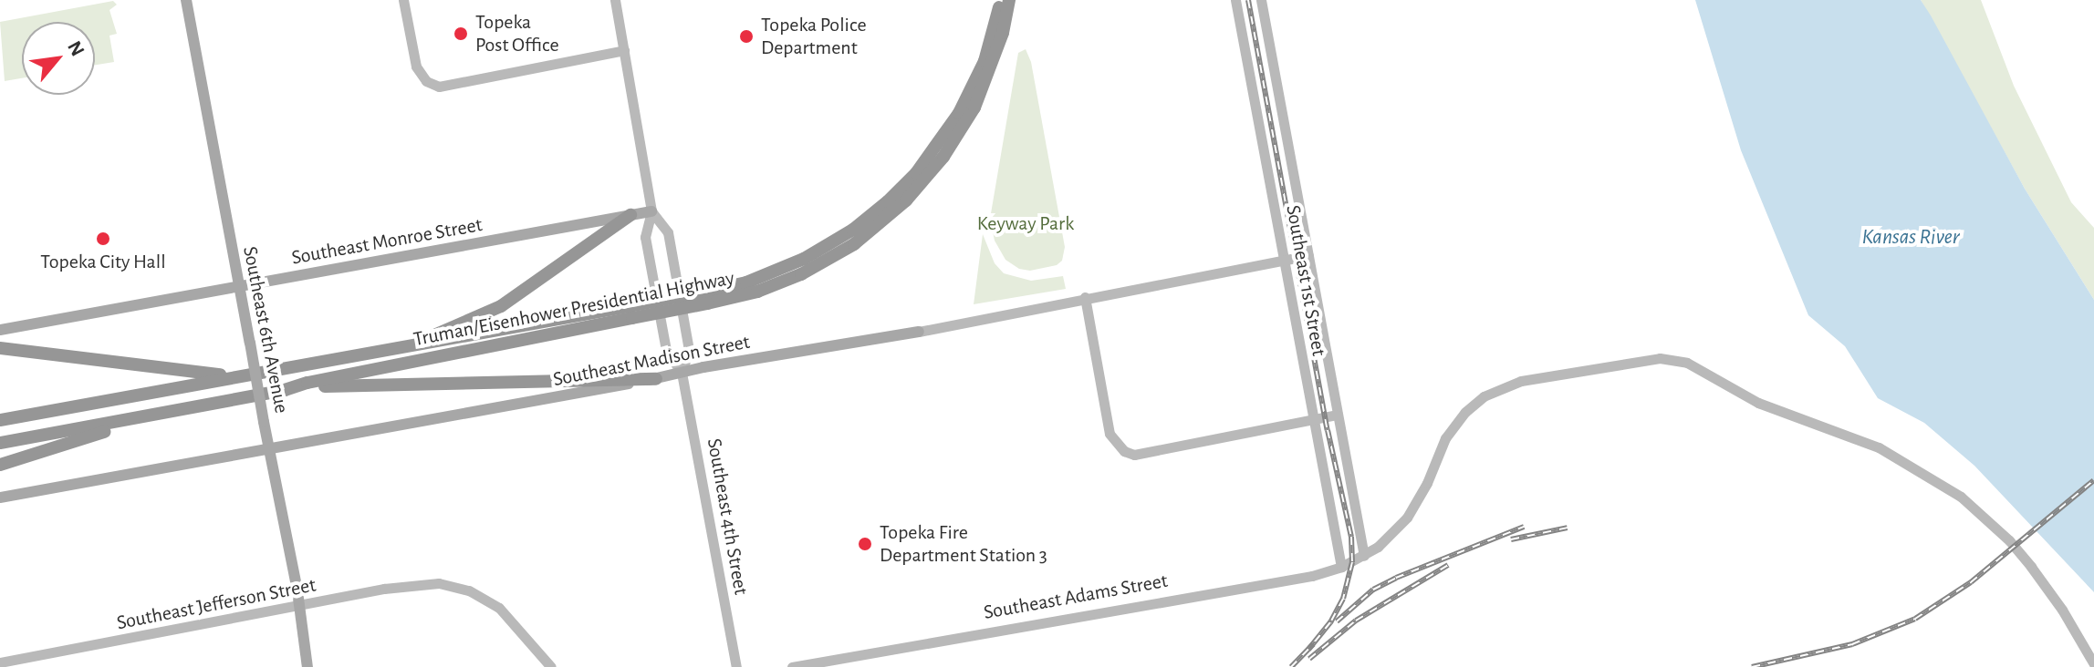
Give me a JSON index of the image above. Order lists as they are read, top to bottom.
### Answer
{
  "streets": {
    "highway": ["Truman/Eisenhower Presidential Highway"],
    "main road": ["Southeast Monroe Street", "Southeast 6th Avenue", "Southeast Madison Street"],
    "street": [
      "Southeast 1st Street",
      "Southeast 4th Street",
      "Southeast Adams Street",
      "Southeast Jefferson Street"
    ]
  },
  "crossings": [
    ["Southeast Monroe Street", "Southeast 6th Avenue"],
    ["Southeast Monroe Street", "Southeast 4th Street"],
    ["Southeast 1st Street", "Southeast Madison Street"],
    ["Southeast 1st Street", "Southeast Adams Street"],
    ["Southeast 6th Avenue", "Southeast Madison Street"],
    ["Southeast 6th Avenue", "Southeast Jefferson Street"],
    ["Southeast Madison Street", "Southeast 4th Street"]
  ],
  "water": ["Kansas River"],
  "parks": ["Keyway Park"],
  "places": [
    "Topeka Post Office",
    "Topeka Police Department",
    "Topeka City Hall",
    "Topeka Fire Department Station 3"
  ],
  "north": "top right"
}
